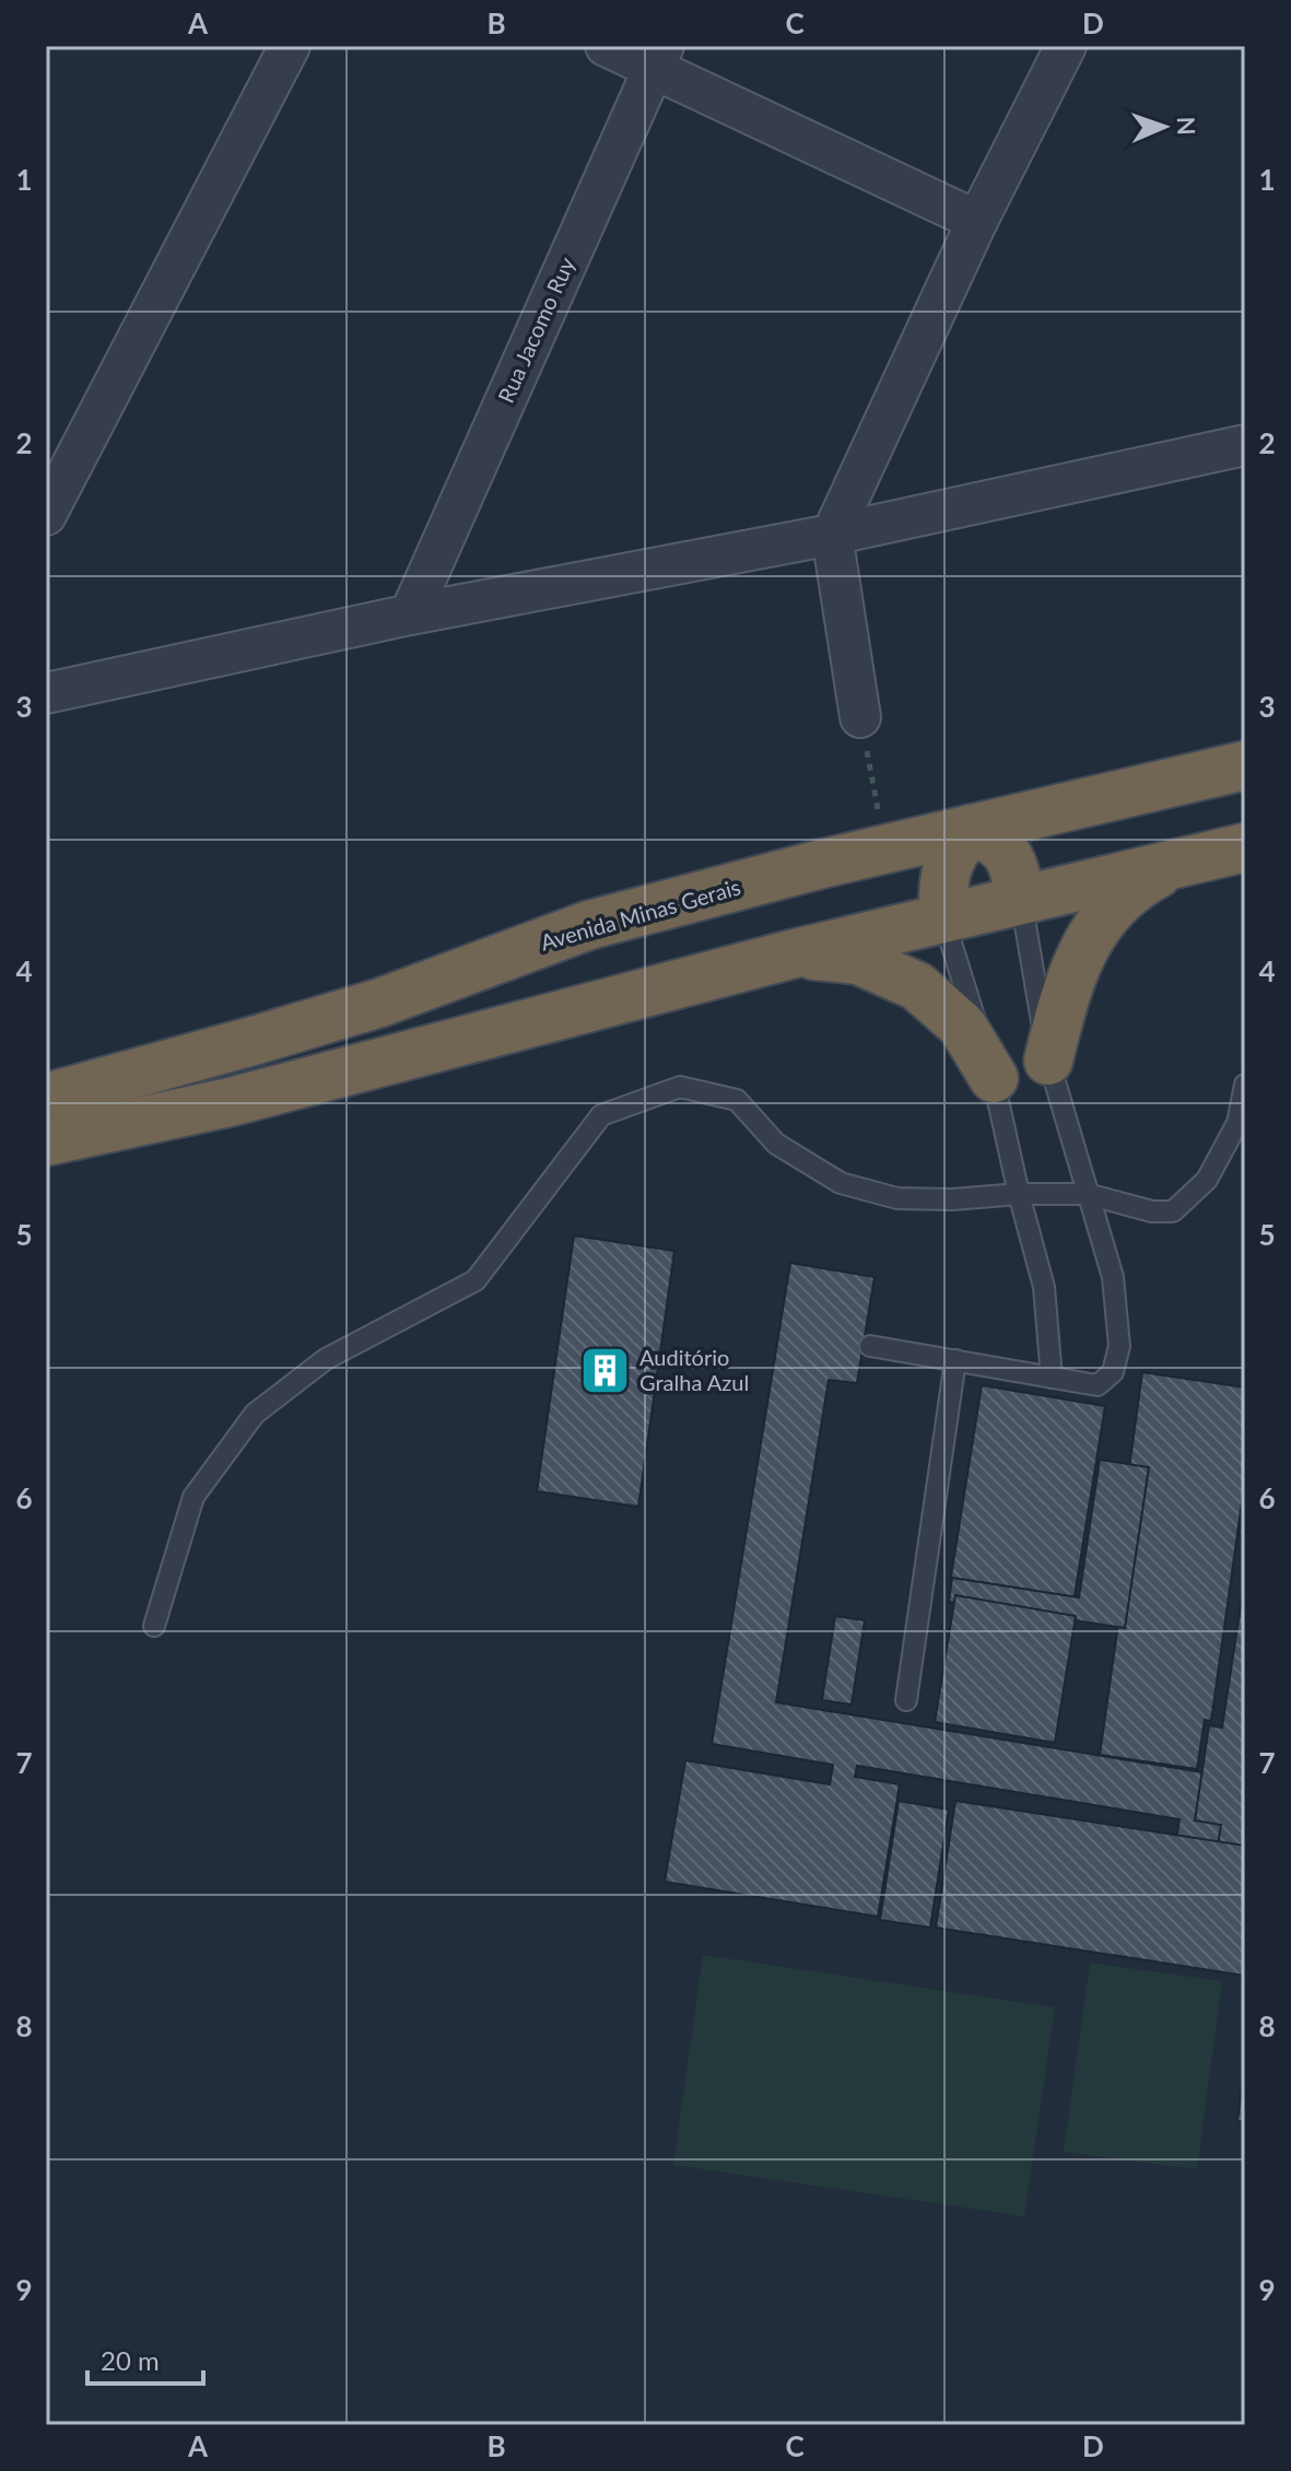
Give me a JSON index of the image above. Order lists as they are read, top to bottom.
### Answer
{
  "streets": {
    "highway": ["Avenida Minas Gerais"],
    "street": ["Rua Jacomo Ruy"]
  },
  "places": {
    "building": ["Auditório Gralha Azul"]
  },
  "scale_bar": "20 m",
  "north": "right",
  "grid": {
    "columns": [
      "A",
      "B",
      "C",
      "D"
    ],
    "rows": [
      "1",
      "2",
      "3",
      "4",
      "5",
      "6",
      "7",
      "8",
      "9"
    ]
  }
}
